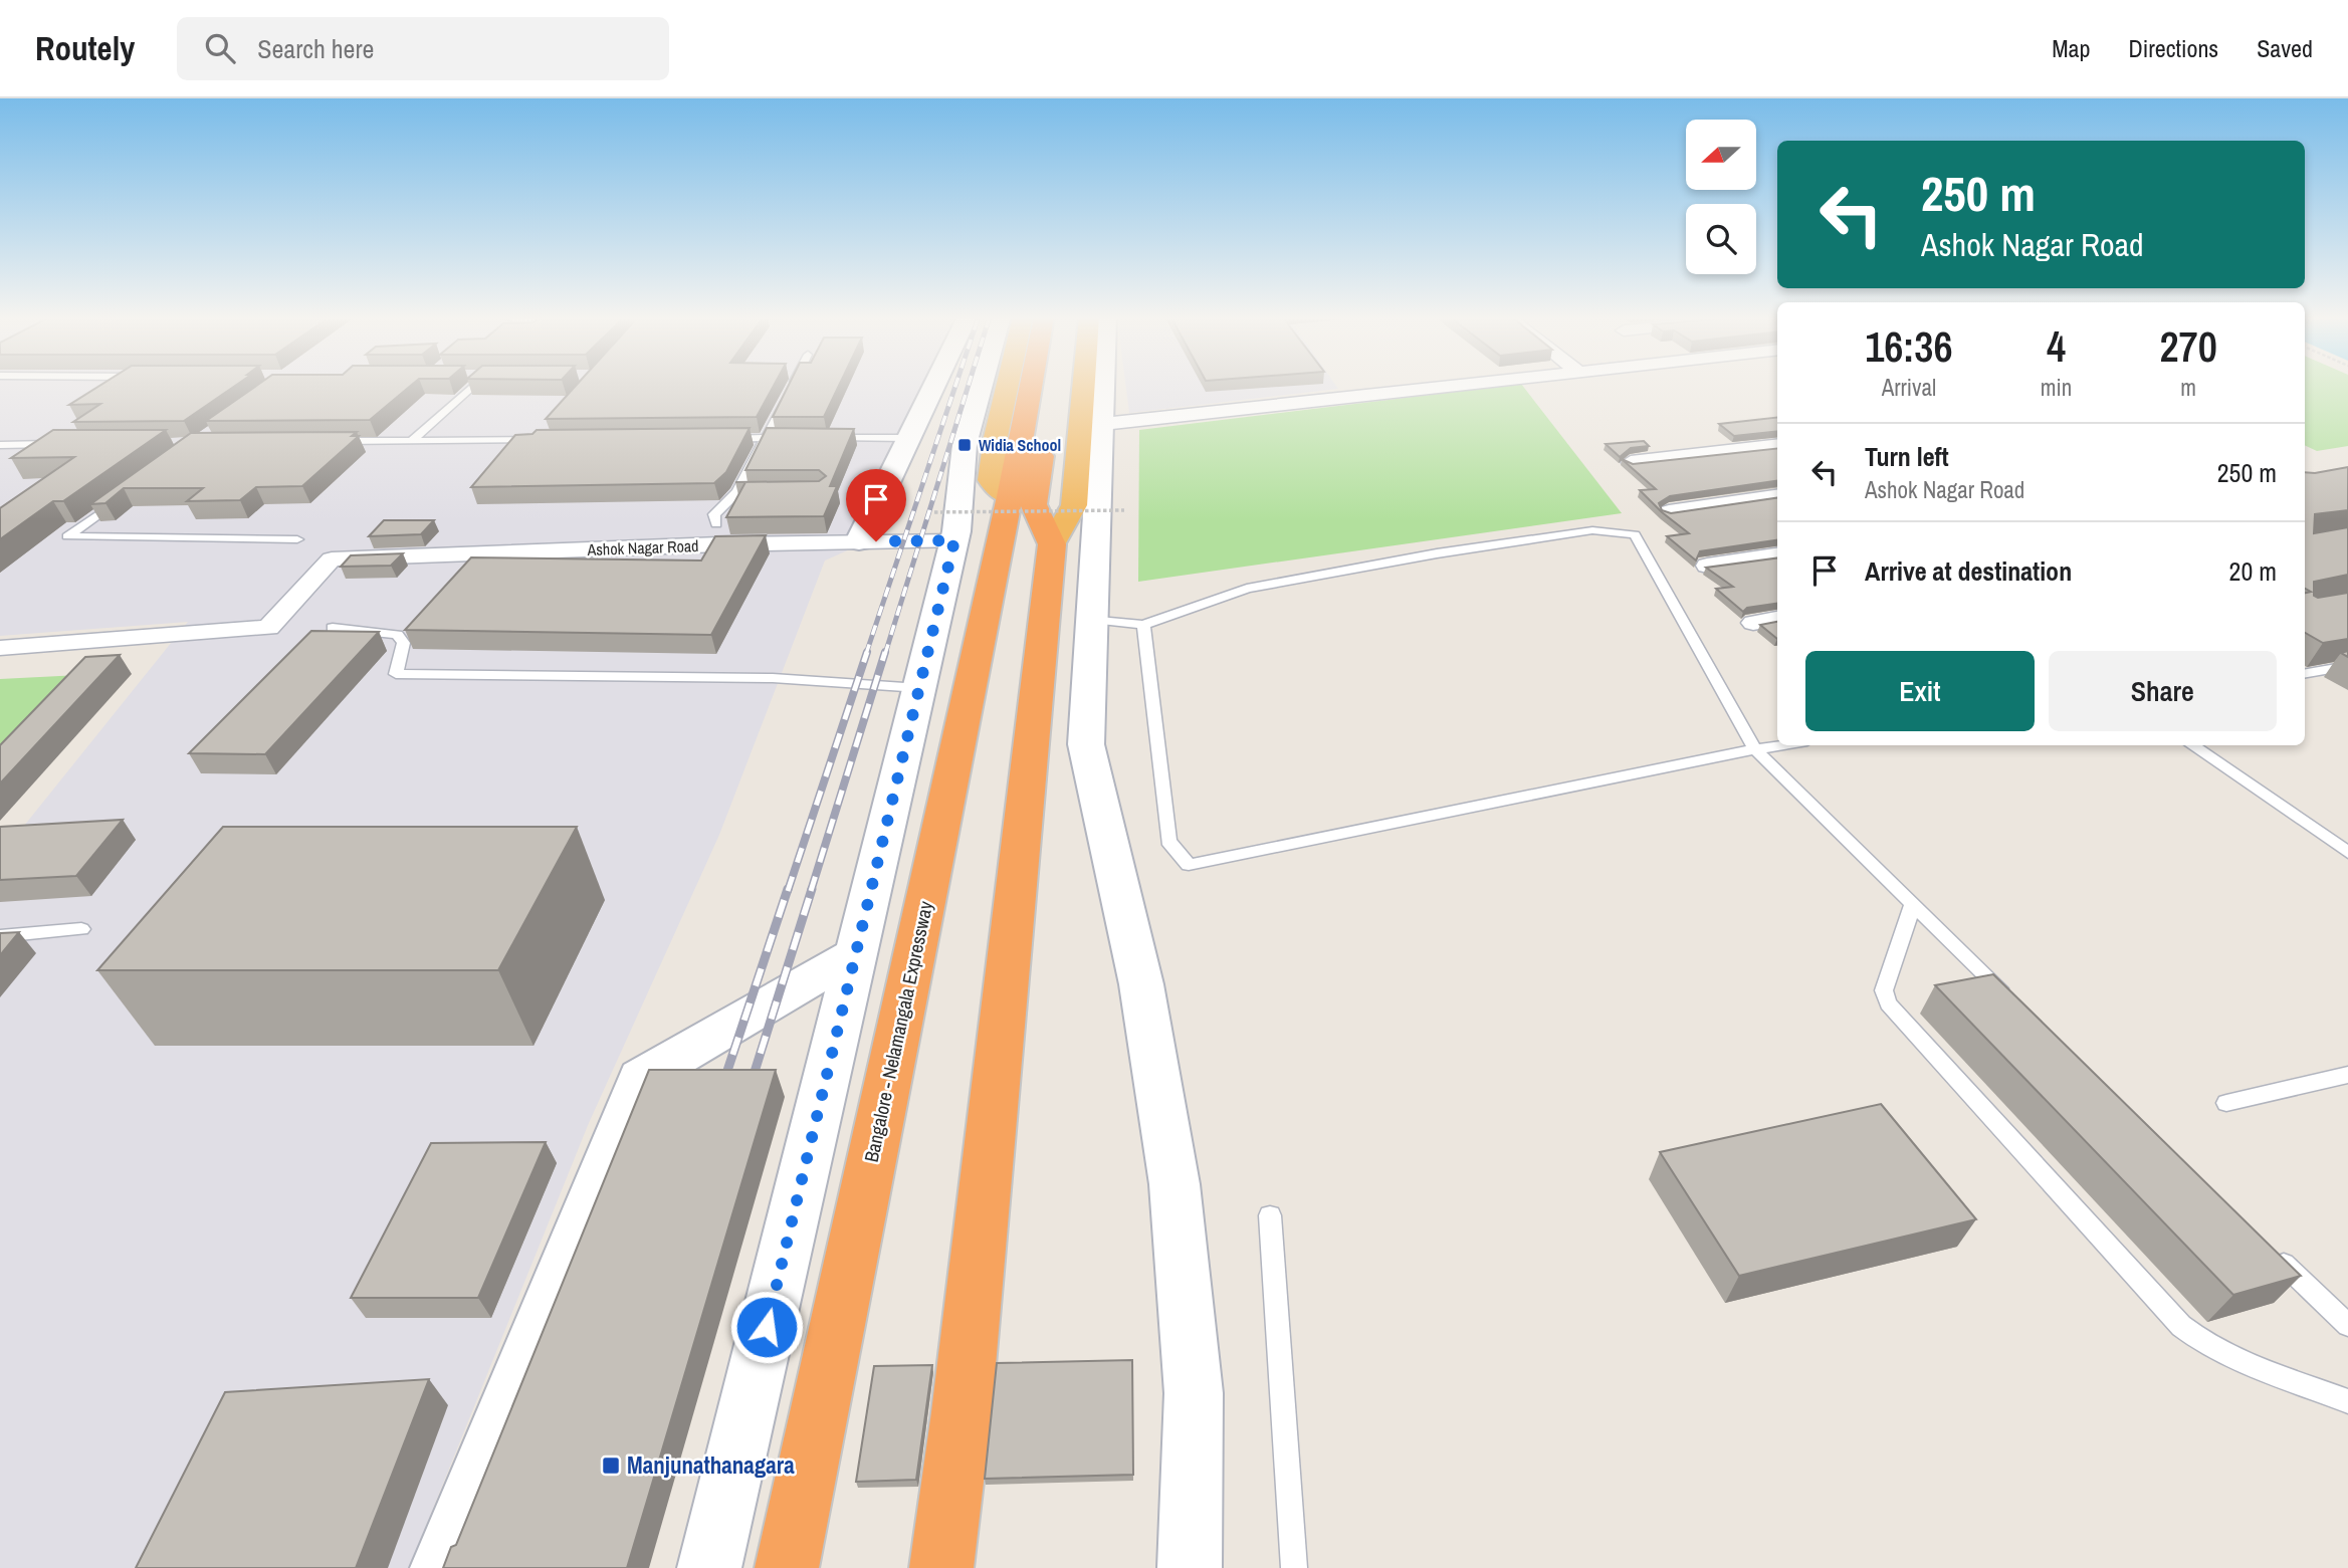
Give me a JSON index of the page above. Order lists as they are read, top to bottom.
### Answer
{
  "streets": {
    "highway": ["Bangalore - Nelamangala Expressway"],
    "street": ["Ashok Nagar Road"]
  },
  "places": {
    "transit": ["Widia School", "Manjunathanagara"]
  },
  "north": "left",
  "page": {
    "header": "Routely",
    "search": "Search here",
    "nav": ["Map", "Directions", "Saved"],
    "turn": ["250 m", "Ashok Nagar Road"],
    "eta": [
      "16:36",
      "Arrival",
      "4",
      "min",
      "270",
      "m"
    ],
    "list": [
      {
        "name": "Turn left",
        "note": "Ashok Nagar Road",
        "value": "250 m"
      },
      {
        "name": "Arrive at destination",
        "value": "20 m"
      }
    ],
    "buttons": ["Exit", "Share"]
  }
}
